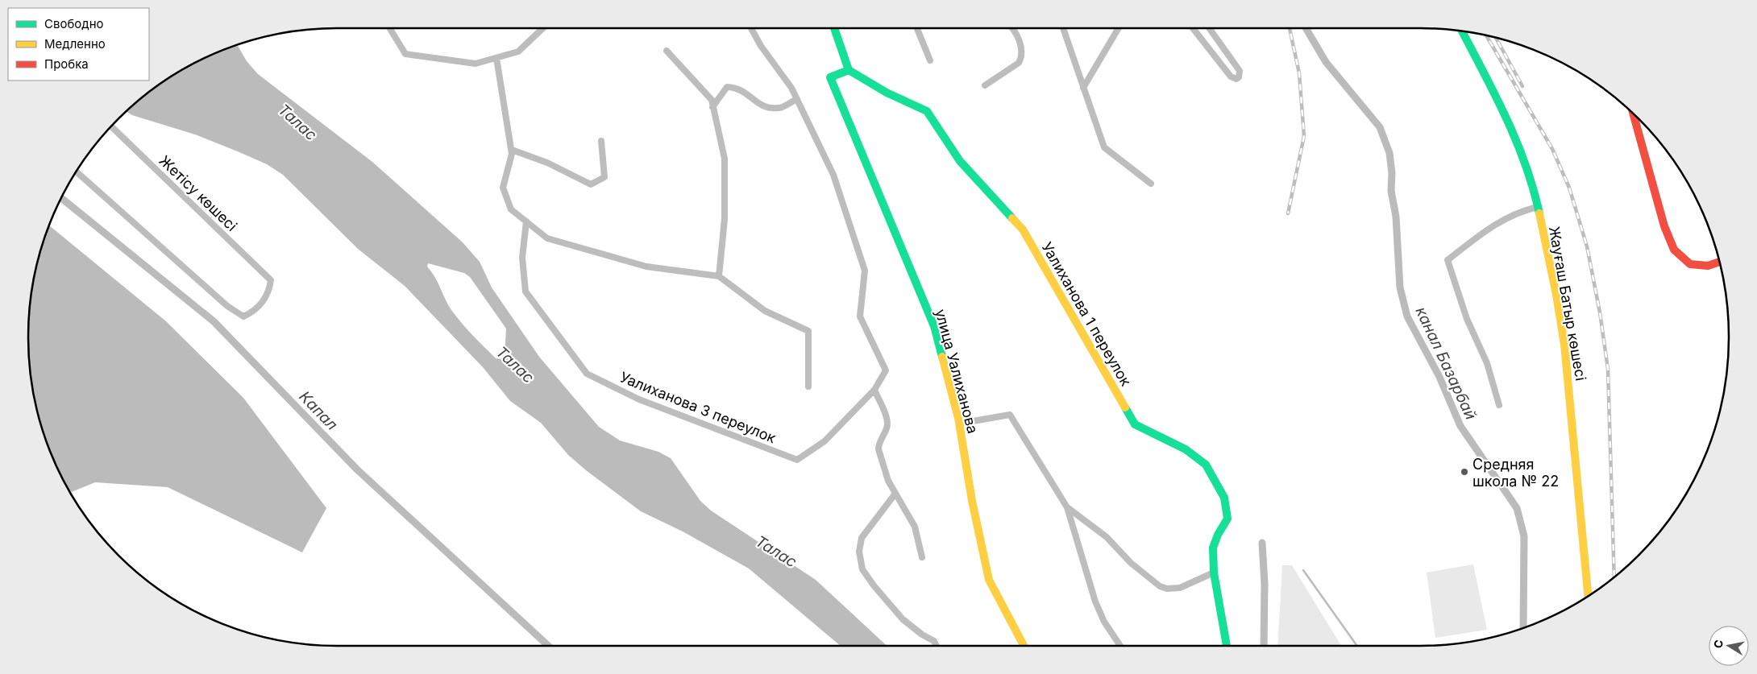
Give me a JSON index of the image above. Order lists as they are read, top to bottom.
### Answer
{
  "streets": {
    "street": [
      "Жетісу көшесі",
      "Жауғаш Батыр көшесі",
      "Уалиханова 1 переулок",
      "улица Уалиханова",
      "Уалиханова 3 переулок"
    ]
  },
  "crossings": [
    ["Уалиханова 1 переулок", "улица Уалиханова"]
  ],
  "water": ["Талас", "канал Базарбай", "Капал"],
  "places": ["Средняя школа № 22"],
  "legend": ["Свободно", "Медленно", "Пробка"],
  "north": "left"
}
